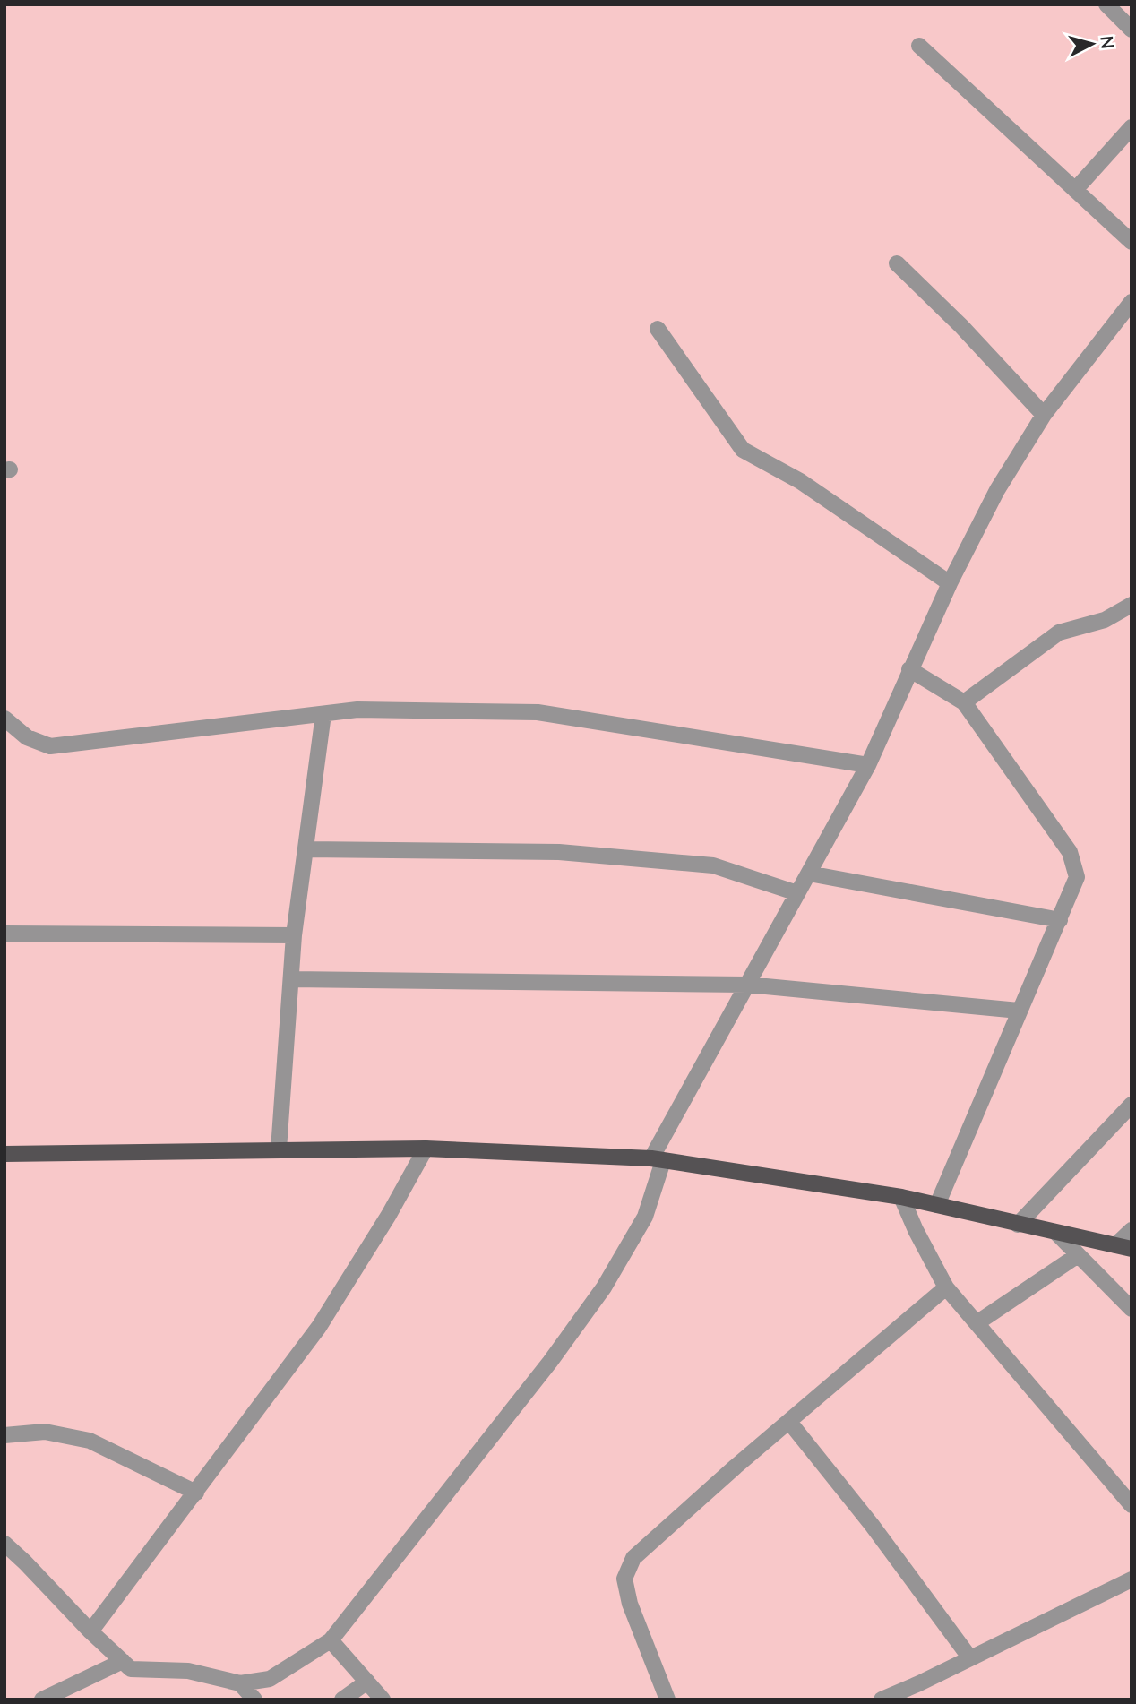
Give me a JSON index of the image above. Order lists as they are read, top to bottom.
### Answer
{
  "north": "right"
}
